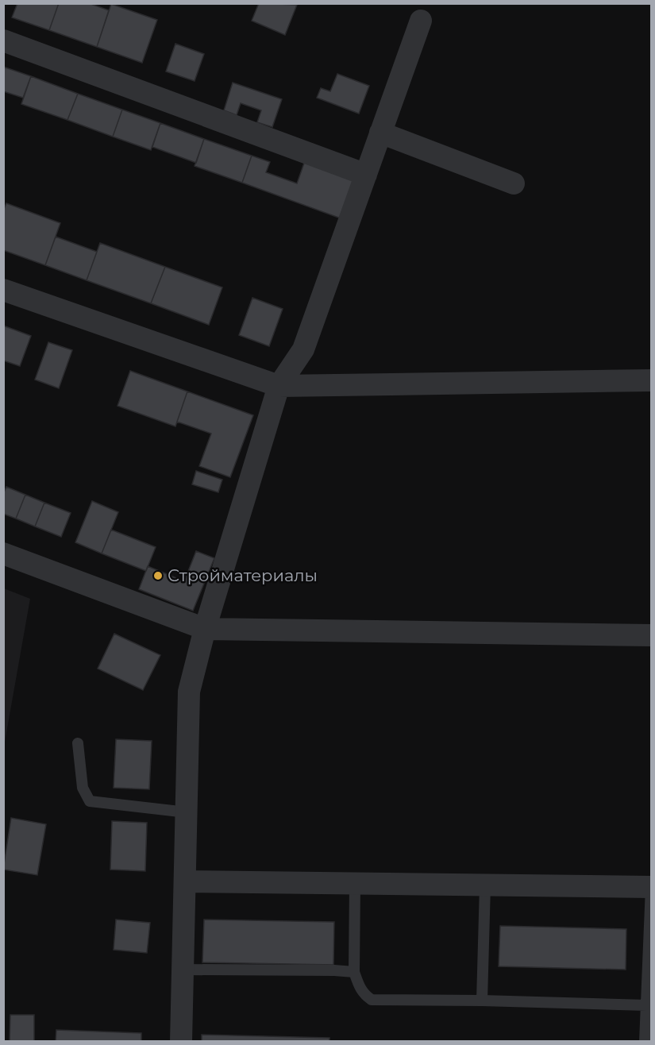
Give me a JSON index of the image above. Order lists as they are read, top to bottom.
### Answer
{
  "places": ["Стройматериалы"]
}
